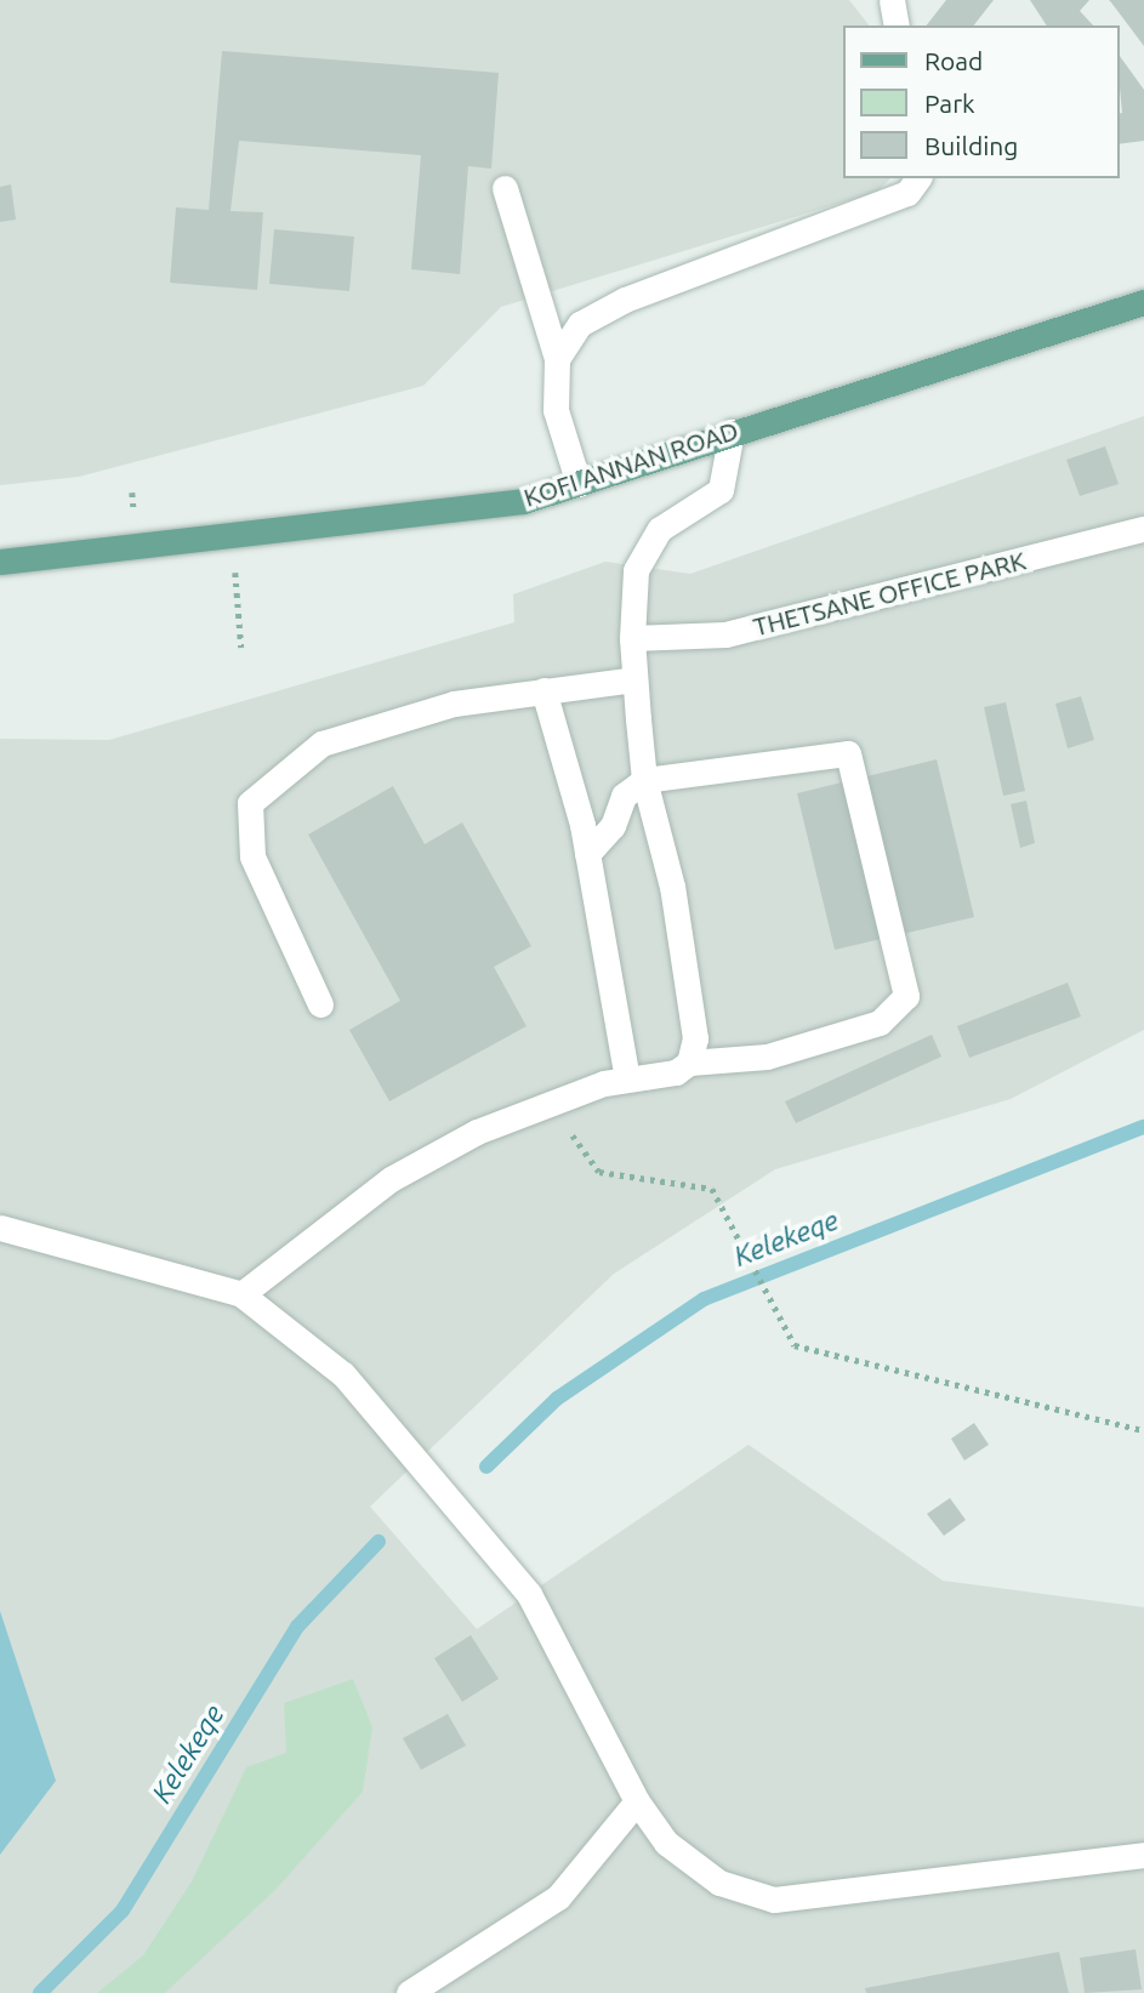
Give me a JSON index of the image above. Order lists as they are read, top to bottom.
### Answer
{
  "streets": {
    "main road": ["KOFI ANNAN ROAD"],
    "street": ["THETSANE OFFICE PARK"]
  },
  "water": ["Kelekeqe"],
  "legend": ["Road", "Park", "Building"]
}
